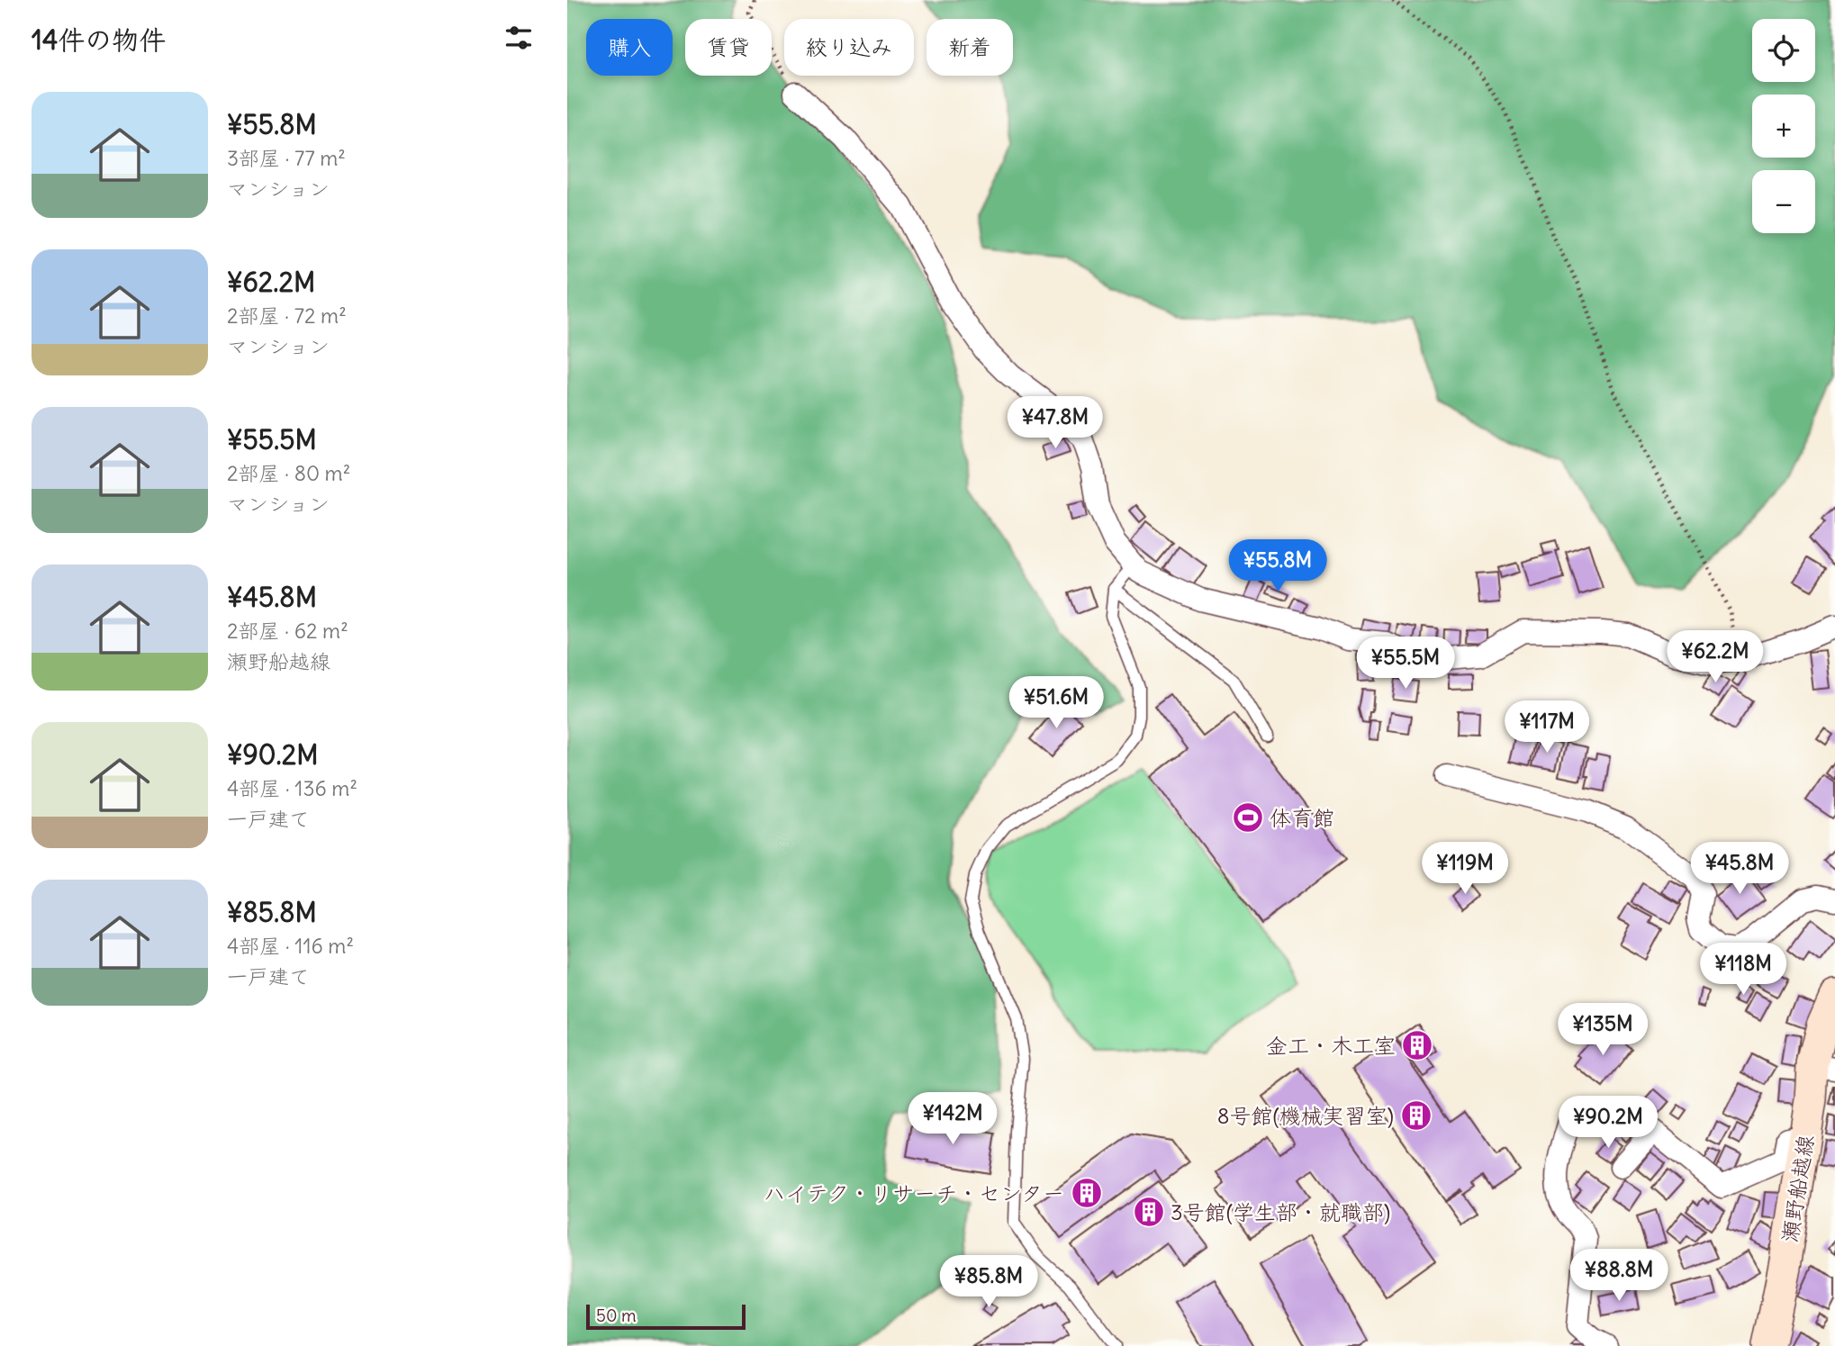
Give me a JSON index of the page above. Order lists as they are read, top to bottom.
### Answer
{
  "streets": {
    "main road": ["瀬野船越線"]
  },
  "places": {
    "sports": ["体育館"],
    "building": [
      "金工・木工室",
      "8号館(機械実習室)",
      "ハイテク・リサーチ・センター",
      "3号館(学生部・就職部)"
    ]
  },
  "scale_bar": "50 m",
  "page": {
    "heading": "14件の物件",
    "map_buttons": ["+", "−"],
    "chip": [
      "購入",
      "賃貸",
      "絞り込み",
      "新着"
    ],
    "list": [
      {
        "name": "¥55.8M",
        "note": "3部屋 · 77 m² · マンション"
      },
      {
        "name": "¥62.2M",
        "note": "2部屋 · 72 m² · マンション"
      },
      {
        "name": "¥55.5M",
        "note": "2部屋 · 80 m² · マンション"
      },
      {
        "name": "¥45.8M",
        "note": "2部屋 · 62 m² · 瀬野船越線"
      },
      {
        "name": "¥90.2M",
        "note": "4部屋 · 136 m² · 一戸建て"
      },
      {
        "name": "¥85.8M",
        "note": "4部屋 · 116 m² · 一戸建て"
      }
    ],
    "price": [
      "¥47.8M",
      "¥55.8M",
      "¥62.2M",
      "¥55.5M",
      "¥51.6M",
      "¥117M",
      "¥119M",
      "¥45.8M",
      "¥118M",
      "¥135M",
      "¥142M",
      "¥90.2M",
      "¥88.8M",
      "¥85.8M"
    ],
    "scale": "50 m"
  }
}
